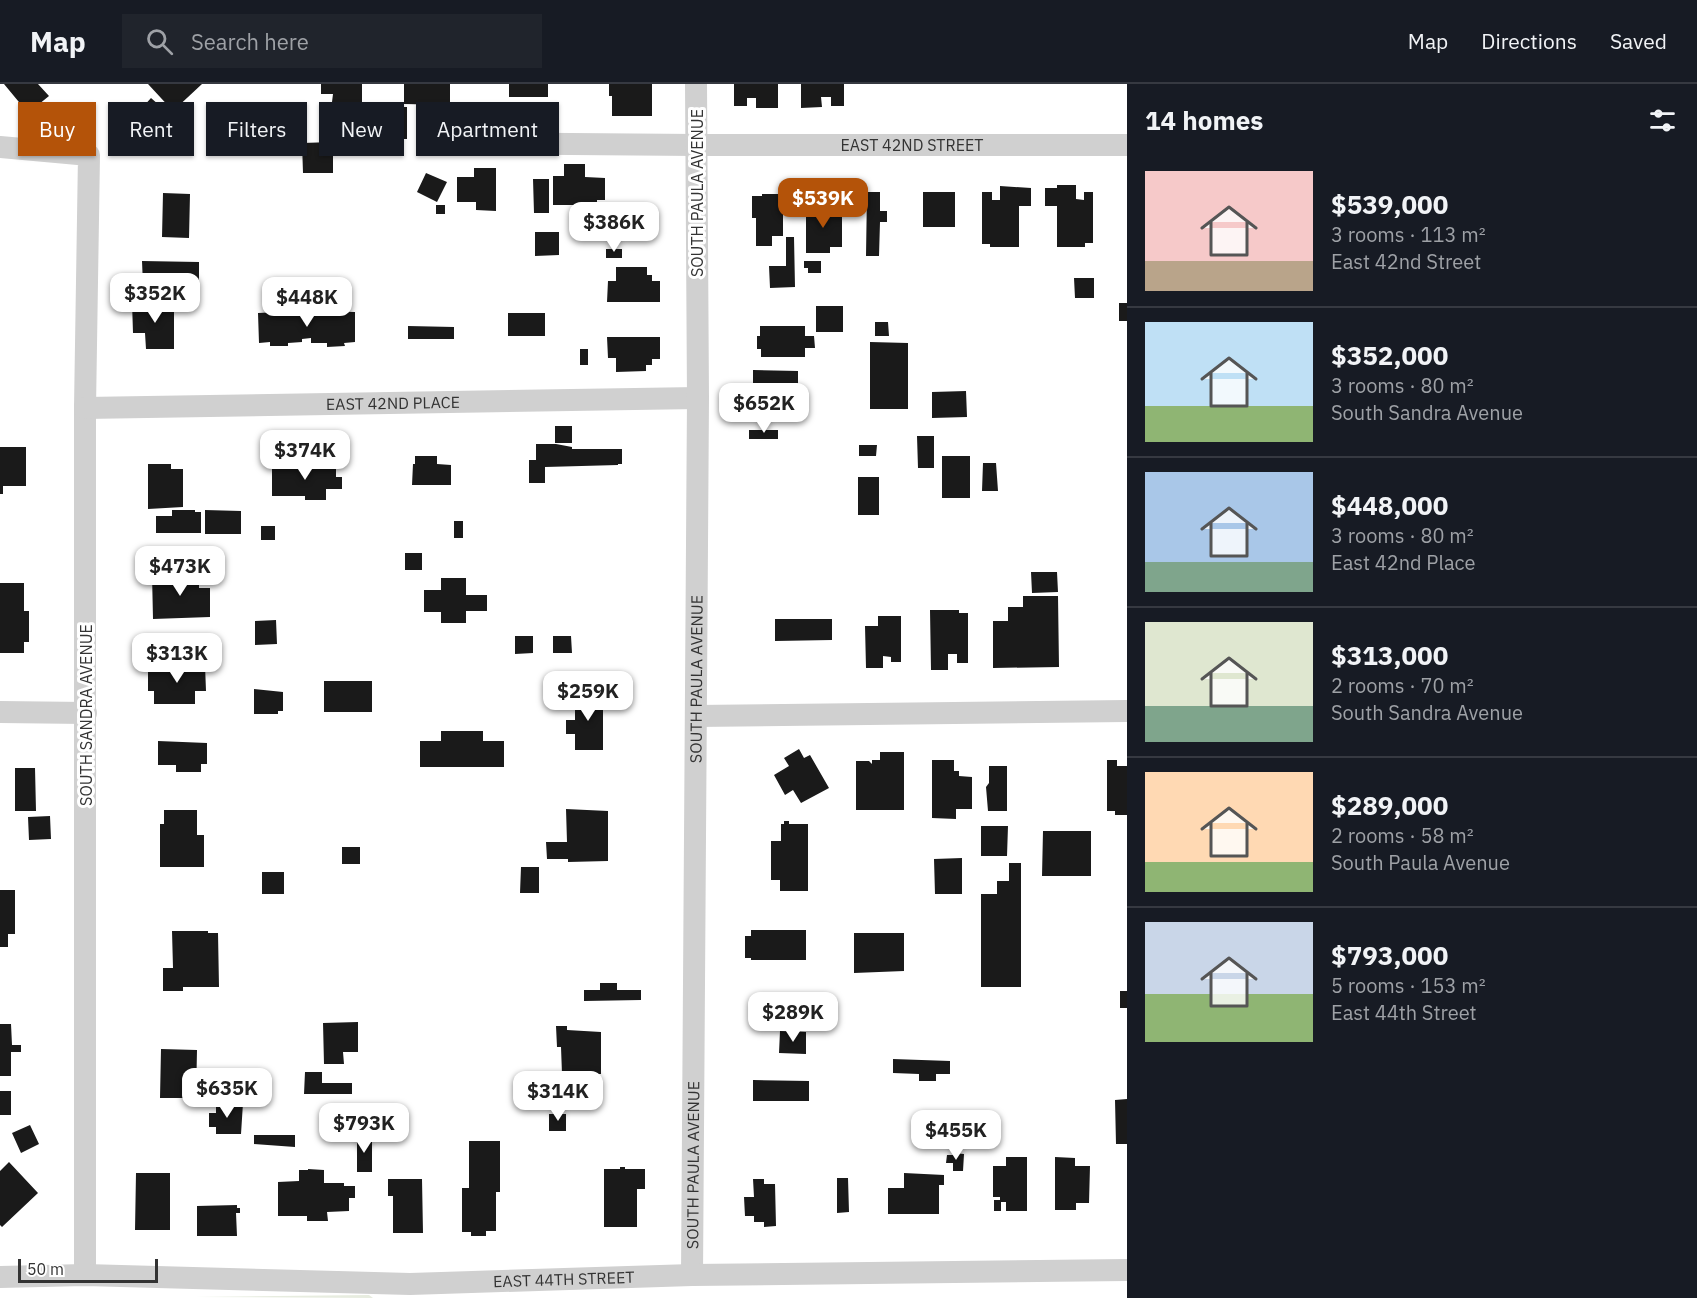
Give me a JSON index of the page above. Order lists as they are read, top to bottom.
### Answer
{
  "streets": {
    "street": [
      "EAST 42ND STREET",
      "SOUTH PAULA AVENUE",
      "EAST 42ND PLACE",
      "SOUTH SANDRA AVENUE",
      "EAST 44TH STREET"
    ]
  },
  "crossings": [
    ["EAST 42ND STREET", "SOUTH PAULA AVENUE"],
    ["SOUTH PAULA AVENUE", "EAST 42ND PLACE"],
    ["SOUTH PAULA AVENUE", "EAST 44TH STREET"],
    ["EAST 42ND PLACE", "SOUTH SANDRA AVENUE"],
    ["SOUTH SANDRA AVENUE", "EAST 44TH STREET"]
  ],
  "scale_bar": "50 m",
  "page": {
    "header": "Map",
    "search": "Search here",
    "nav": ["Map", "Directions", "Saved"],
    "heading": "14 homes",
    "chip": [
      "Buy",
      "Rent",
      "Filters",
      "New",
      "Apartment"
    ],
    "list": [
      {
        "name": "$539,000",
        "note": "3 rooms · 113 m² · East 42nd Street"
      },
      {
        "name": "$352,000",
        "note": "3 rooms · 80 m² · South Sandra Avenue"
      },
      {
        "name": "$448,000",
        "note": "3 rooms · 80 m² · East 42nd Place"
      },
      {
        "name": "$313,000",
        "note": "2 rooms · 70 m² · South Sandra Avenue"
      },
      {
        "name": "$289,000",
        "note": "2 rooms · 58 m² · South Paula Avenue"
      },
      {
        "name": "$793,000",
        "note": "5 rooms · 153 m² · East 44th Street"
      }
    ],
    "price": [
      "$539K",
      "$386K",
      "$352K",
      "$448K",
      "$652K",
      "$374K",
      "$473K",
      "$313K",
      "$259K",
      "$289K",
      "$635K",
      "$314K",
      "$793K",
      "$455K"
    ],
    "scale": "50 m"
  }
}
